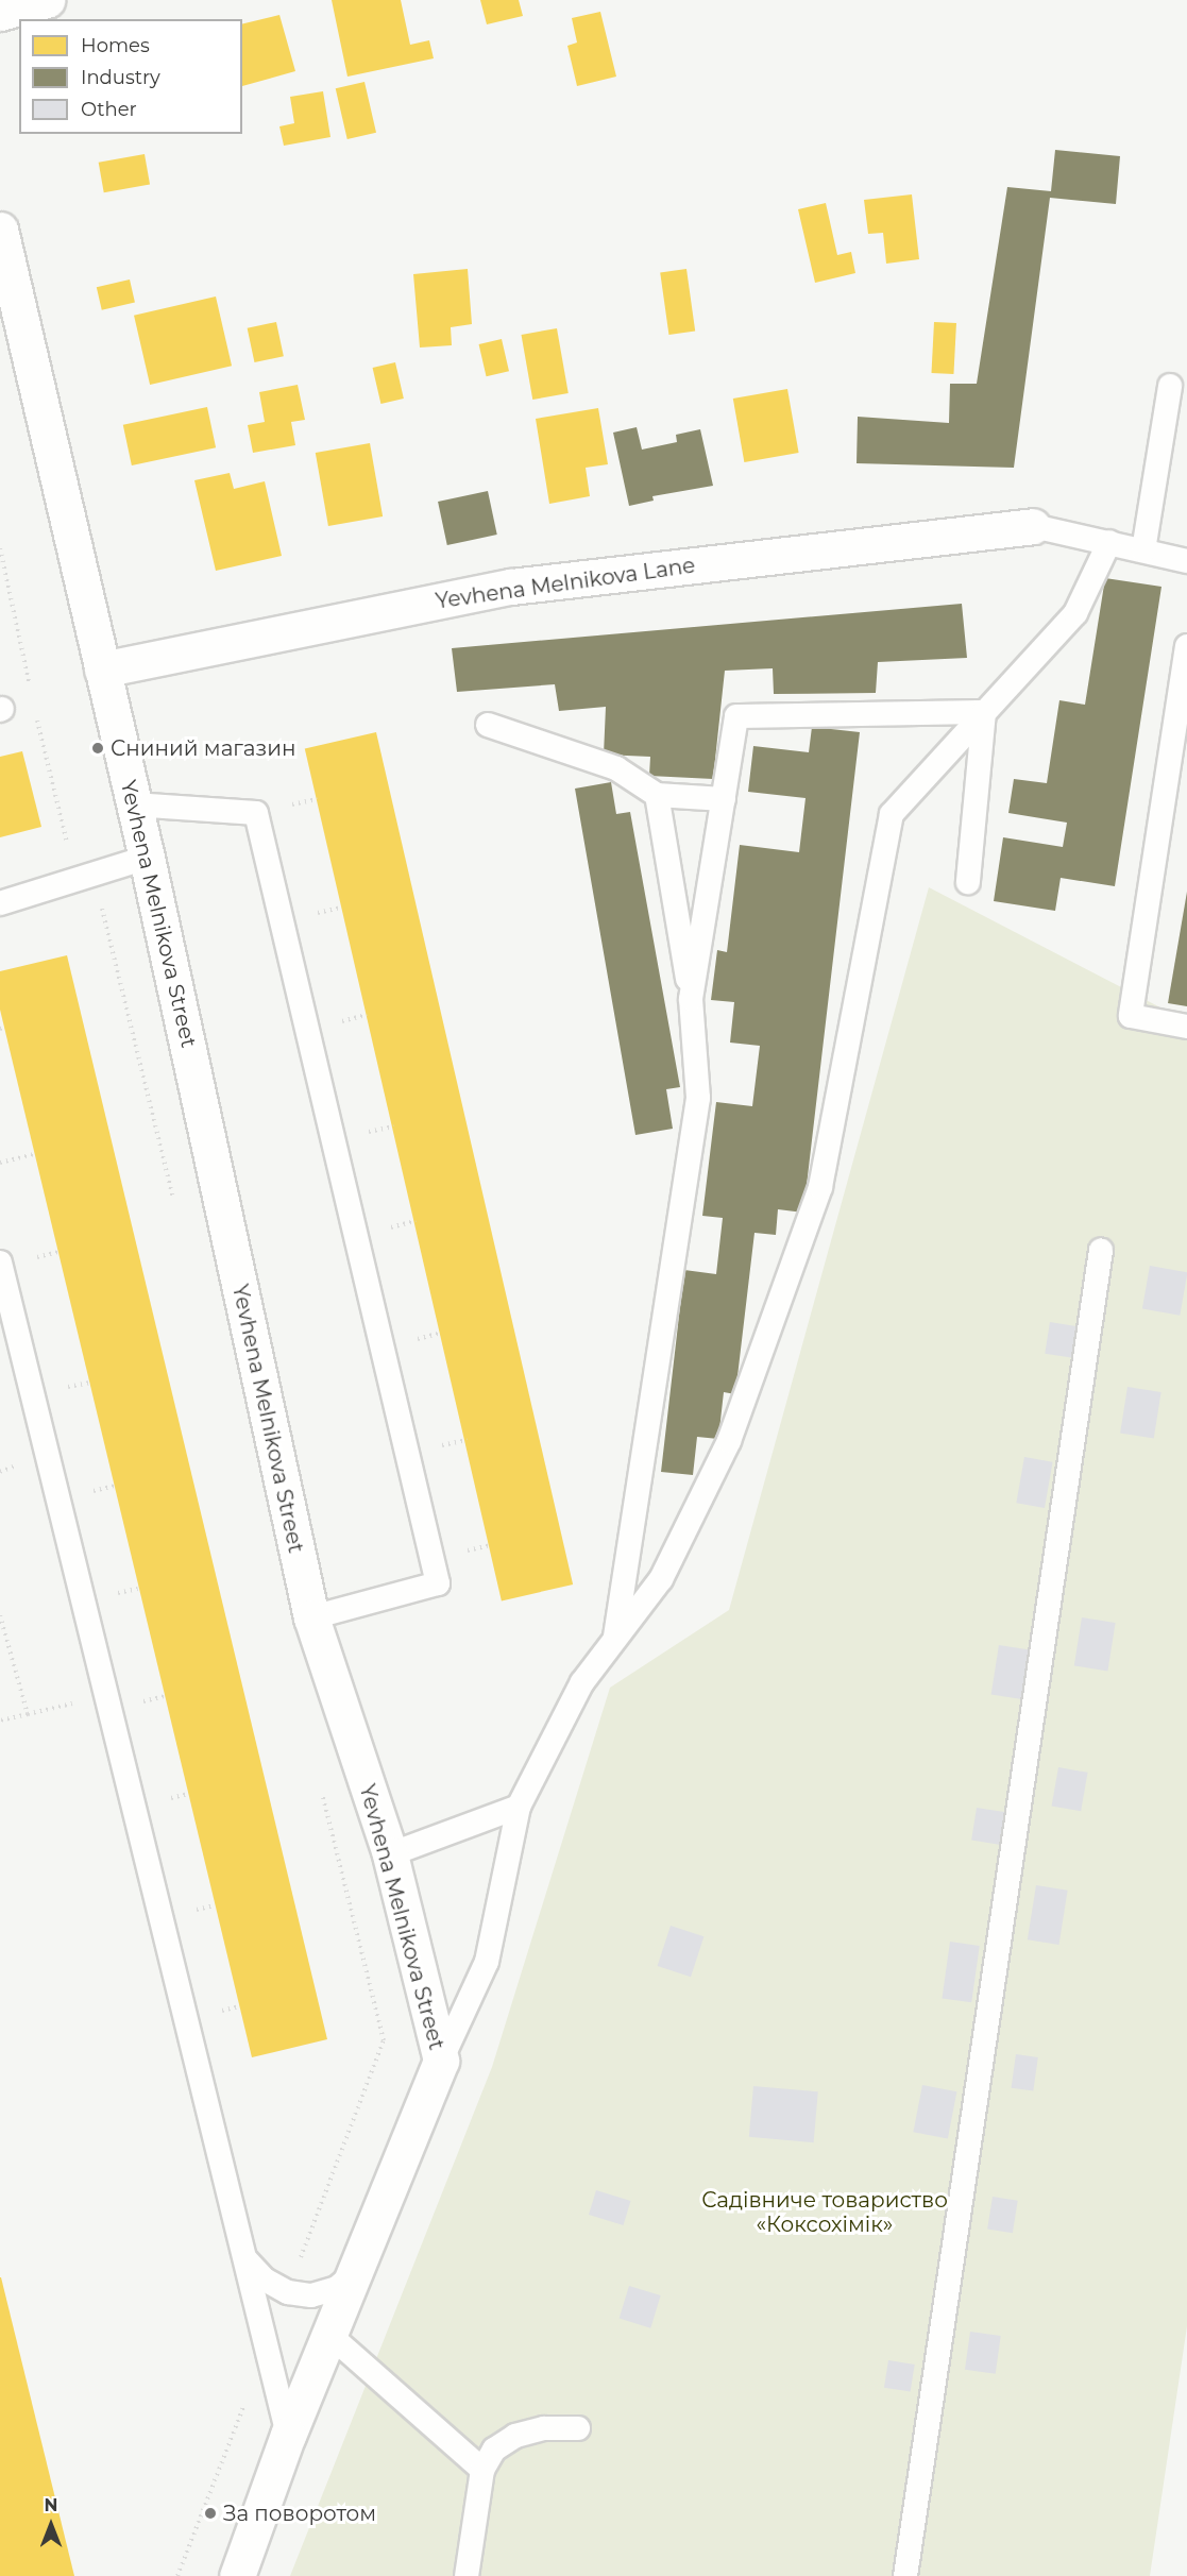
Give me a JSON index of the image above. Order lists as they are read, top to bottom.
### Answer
{
  "streets": {
    "street": ["Yevhena Melnikova Lane", "Yevhena Melnikova Street"]
  },
  "crossings": [
    ["Yevhena Melnikova Lane", "Yevhena Melnikova Street"]
  ],
  "parks": ["Садівниче товариство «Коксохімік»"],
  "places": ["Сниний магазин", "За поворотом"],
  "legend": ["Homes", "Industry", "Other"],
  "north": "top"
}
